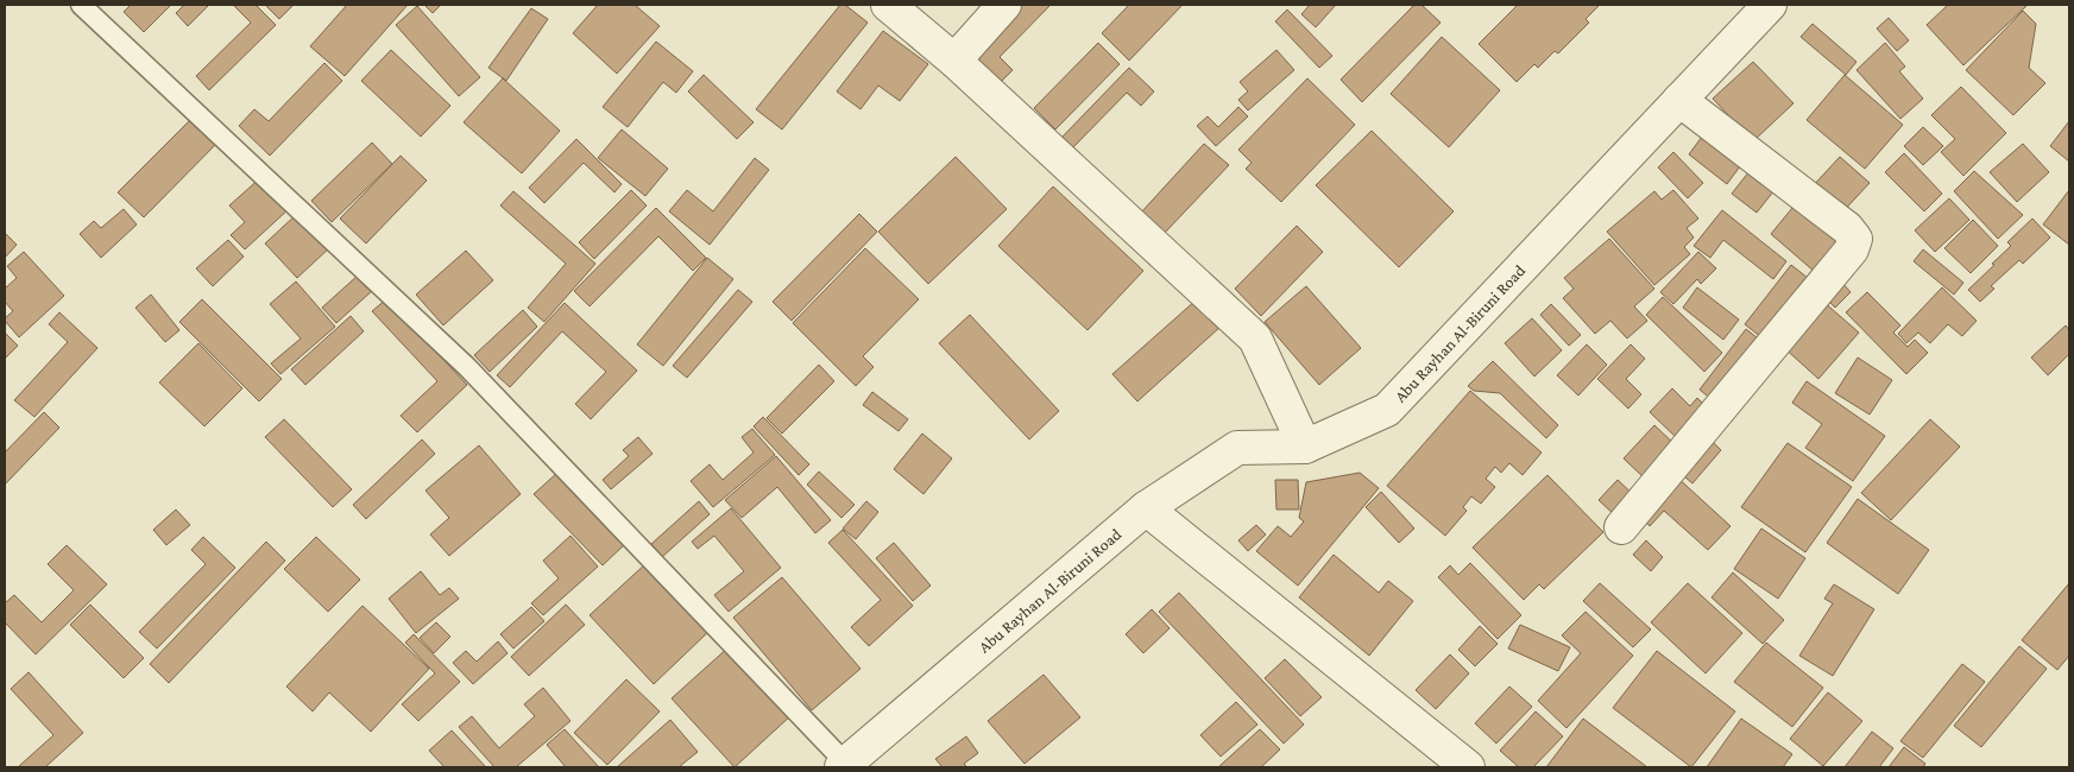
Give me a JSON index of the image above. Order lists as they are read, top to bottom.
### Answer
{
  "streets": {
    "street": ["Abu Rayhan Al-Biruni Road"]
  }
}
